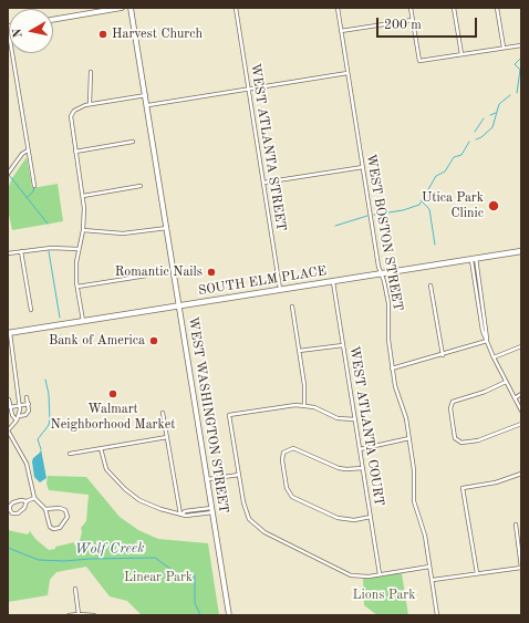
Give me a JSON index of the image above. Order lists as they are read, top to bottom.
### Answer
{
  "streets": {
    "main road": ["SOUTH ELM PLACE", "WEST WASHINGTON STREET"],
    "street": ["WEST ATLANTA STREET", "WEST BOSTON STREET", "WEST ATLANTA COURT"]
  },
  "crossings": [
    ["WEST ATLANTA STREET", "SOUTH ELM PLACE"],
    ["WEST BOSTON STREET", "SOUTH ELM PLACE"],
    ["SOUTH ELM PLACE", "WEST WASHINGTON STREET"],
    ["SOUTH ELM PLACE", "WEST ATLANTA COURT"]
  ],
  "water": ["Wolf Creek"],
  "parks": ["Linear Park", "Lions Park"],
  "places": [
    "Harvest Church",
    "Utica Park Clinic",
    "Romantic Nails",
    "Bank of America",
    "Walmart Neighborhood Market"
  ],
  "scale_bar": "200 m",
  "north": "left"
}
